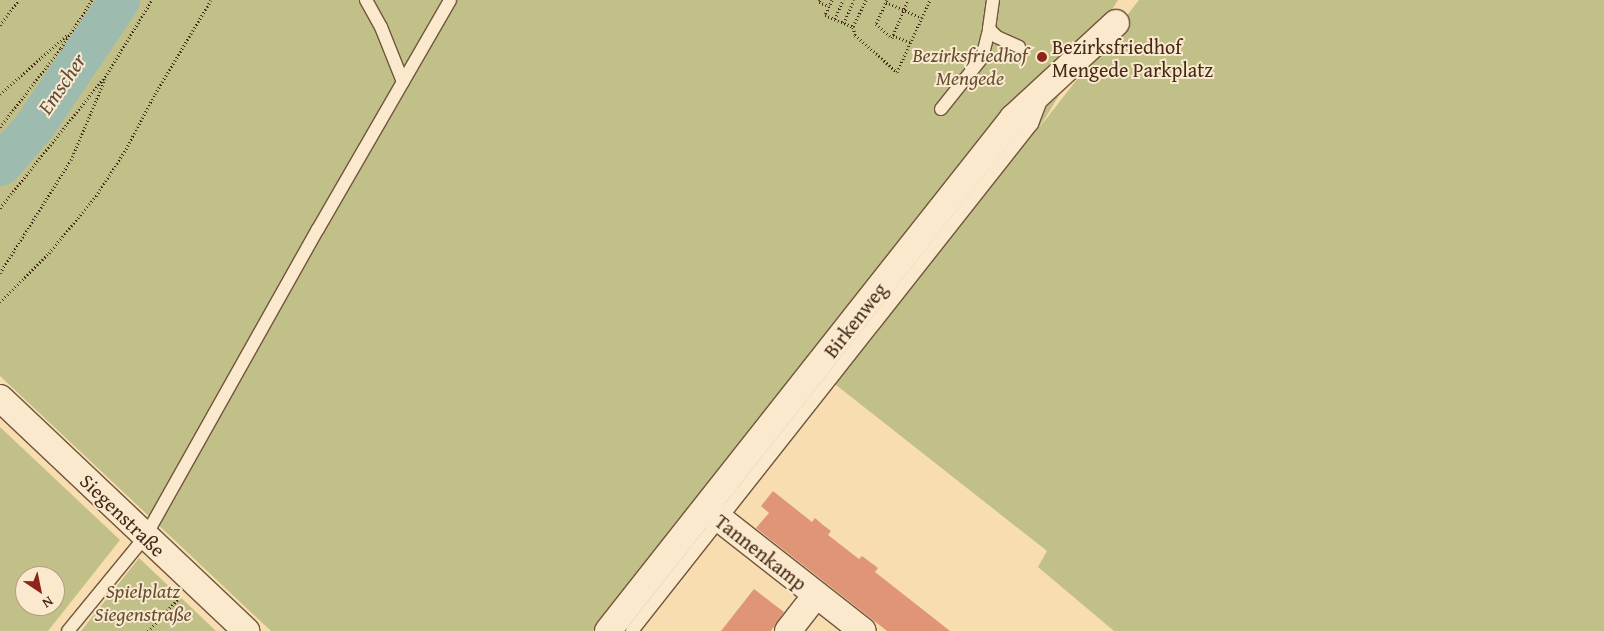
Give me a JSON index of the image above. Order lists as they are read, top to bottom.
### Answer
{
  "streets": {
    "street": ["Birkenweg", "Siegenstraße", "Tannenkamp"]
  },
  "crossings": [
    ["Birkenweg", "Tannenkamp"]
  ],
  "water": ["Emscher"],
  "parks": ["Bezirksfriedhof Mengede", "Spielplatz Siegenstraße"],
  "places": ["Bezirksfriedhof Mengede Parkplatz"],
  "north": "bottom right"
}
